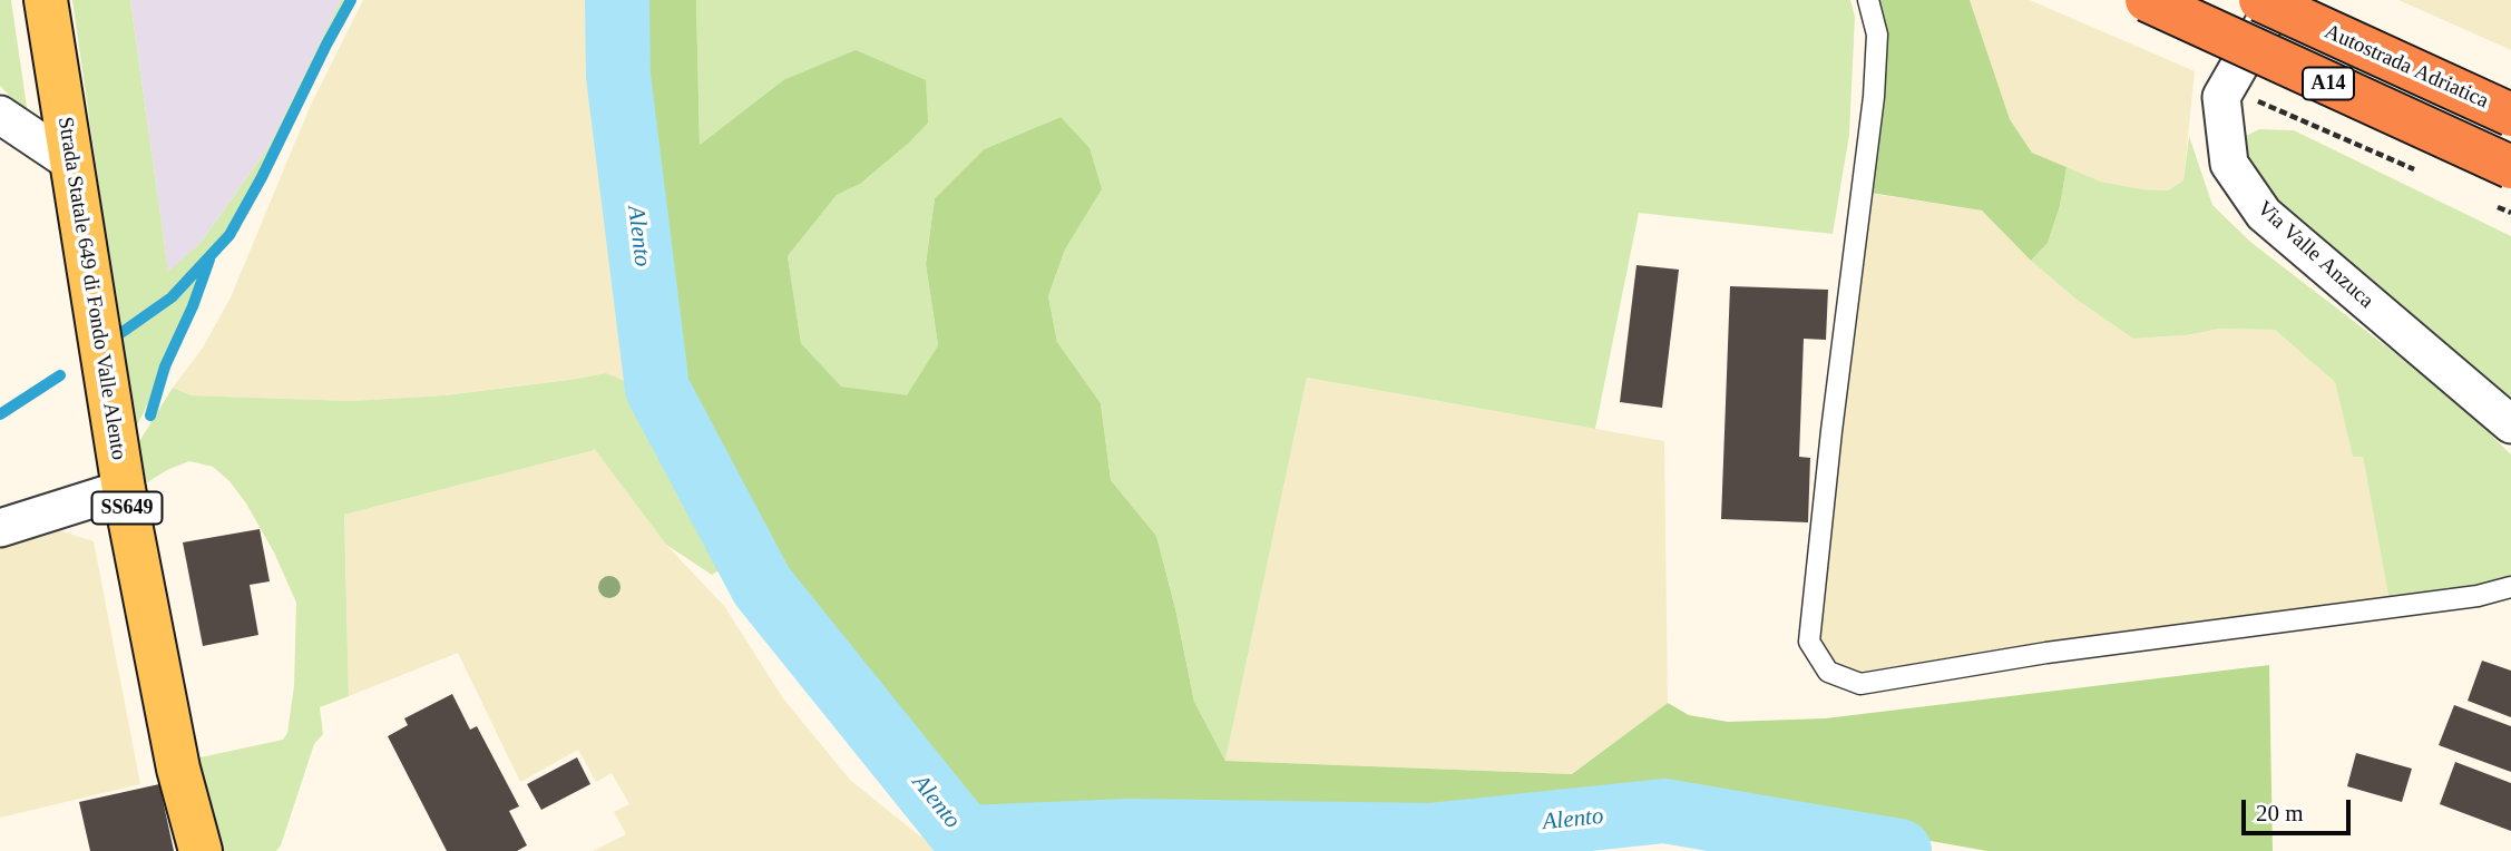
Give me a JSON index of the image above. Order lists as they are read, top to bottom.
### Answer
{
  "streets": {
    "highway": ["Autostrada Adriatica", "A14"],
    "main road": ["Strada Statale 649 di Fondo Valle Alento", "SS649"],
    "street": ["Via Valle Anzuca"]
  },
  "water": ["Alento"],
  "scale_bar": "20 m"
}
